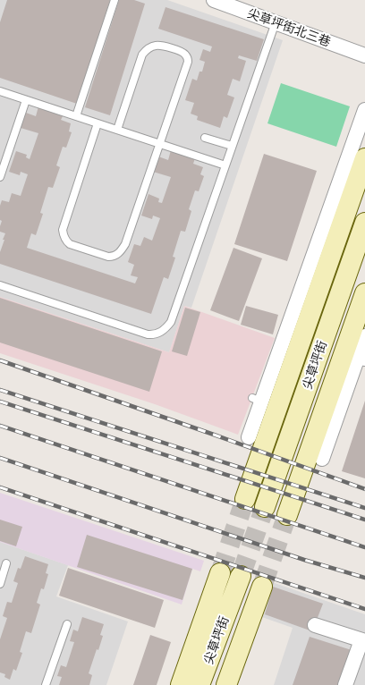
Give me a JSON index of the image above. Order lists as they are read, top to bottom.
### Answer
{
  "streets": {
    "street": ["尖草坪街北三巷", "尖草坪街"]
  }
}
